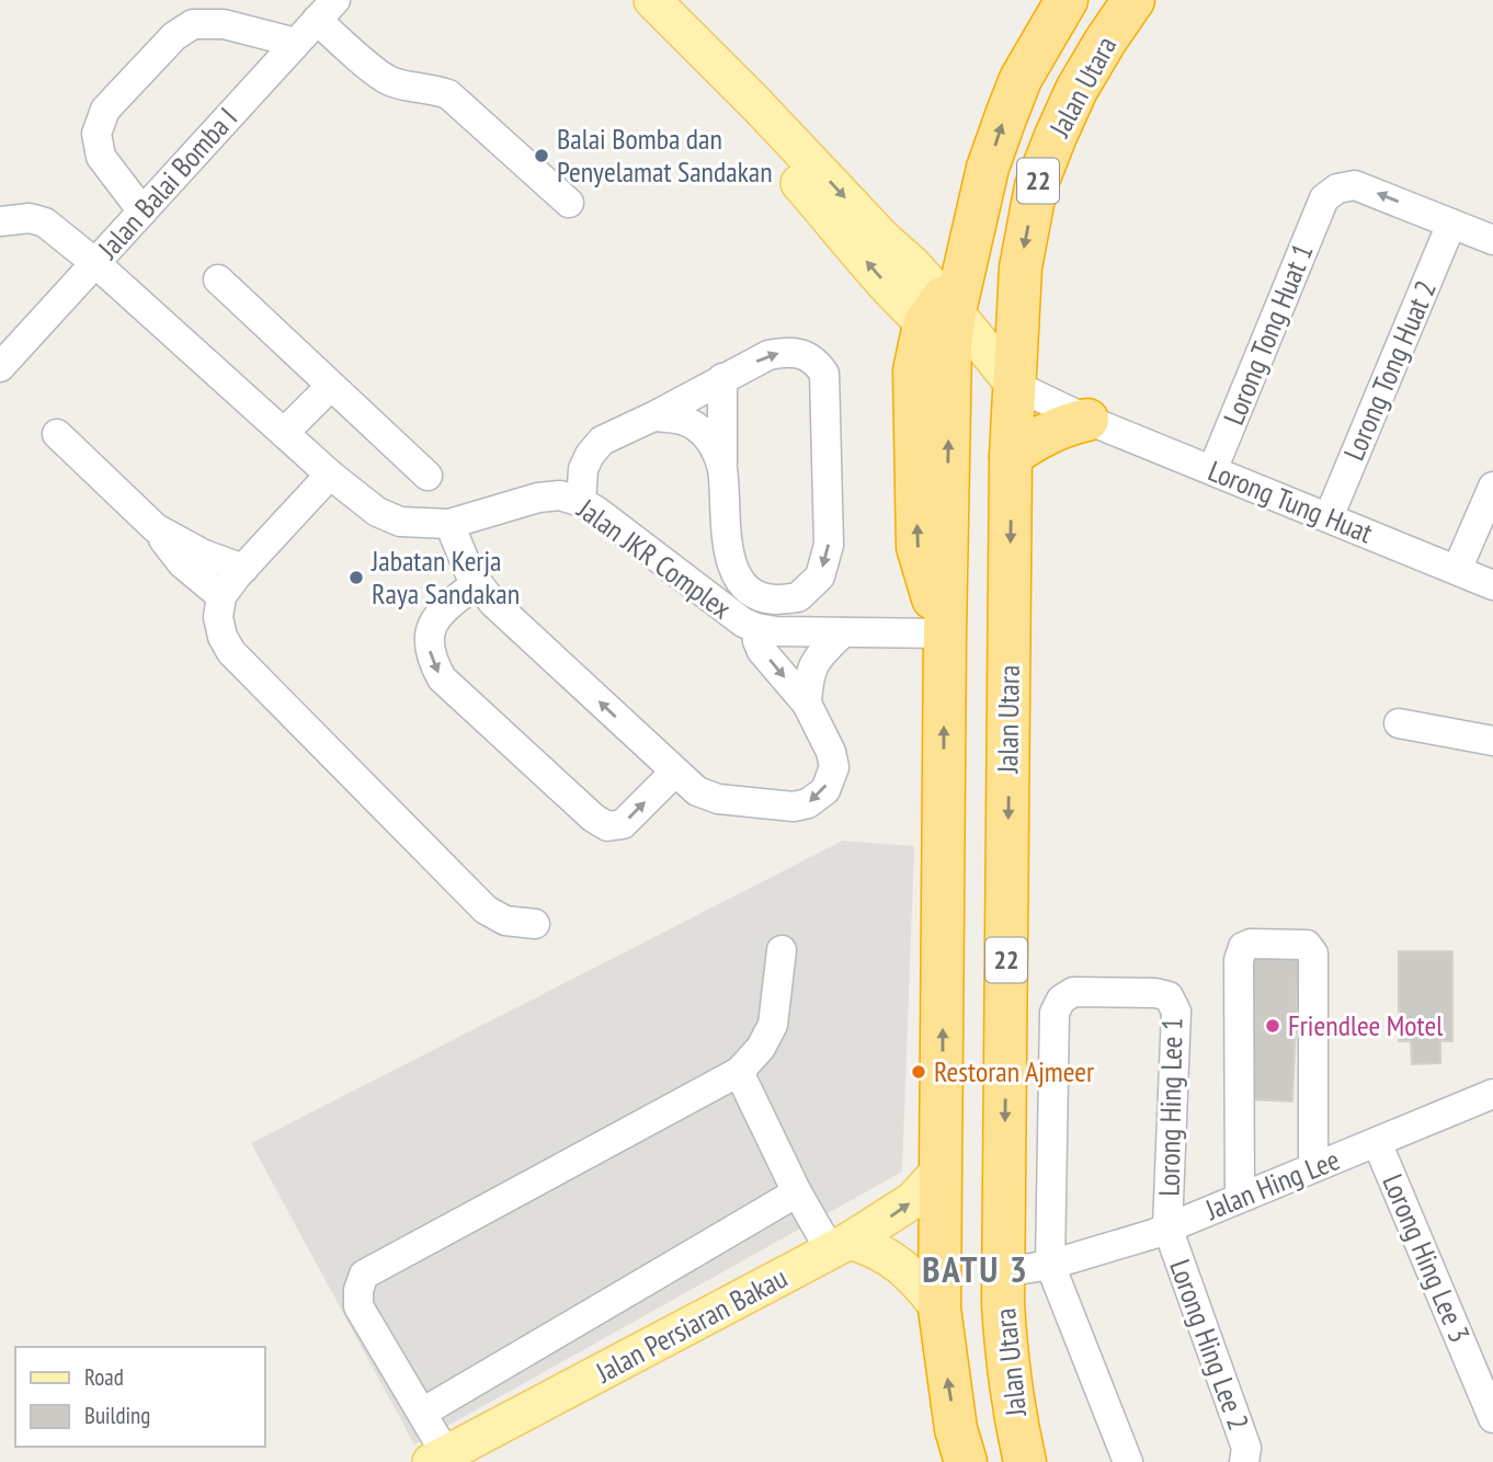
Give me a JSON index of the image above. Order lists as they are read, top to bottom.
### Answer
{
  "streets": {
    "highway": ["Jalan Utara", "22"],
    "main road": ["Jalan Persiaran Bakau"],
    "street": [
      "Jalan Balai Bomba I",
      "Lorong Tong Huat 1",
      "Lorong Tong Huat 2",
      "Lorong Tung Huat",
      "Jalan JKR Complex",
      "Lorong Hing Lee 1",
      "Jalan Hing Lee",
      "Lorong Hing Lee 3",
      "Lorong Hing Lee 2"
    ]
  },
  "crossings": [
    ["Jalan Utara", "22"],
    ["Jalan Utara", "Lorong Tung Huat"],
    ["Jalan Utara", "Jalan JKR Complex"],
    ["Jalan Utara", "Jalan Hing Lee"],
    ["22", "Jalan JKR Complex"],
    ["22", "Jalan Persiaran Bakau"],
    ["Jalan Balai Bomba I", "Jalan JKR Complex"],
    ["Lorong Tong Huat 1", "Lorong Tong Huat 2"],
    ["Lorong Tong Huat 1", "Lorong Tung Huat"],
    ["Lorong Tong Huat 2", "Lorong Tung Huat"],
    ["Lorong Hing Lee 1", "Jalan Hing Lee"],
    ["Lorong Hing Lee 1", "Lorong Hing Lee 2"],
    ["Jalan Hing Lee", "Lorong Hing Lee 3"],
    ["Jalan Hing Lee", "Lorong Hing Lee 2"]
  ],
  "districts": ["BATU 3"],
  "places": [
    "Balai Bomba dan Penyelamat Sandakan",
    "Jabatan Kerja Raya Sandakan",
    "Friendlee Motel",
    "Restoran Ajmeer"
  ],
  "legend": ["Road", "Building"]
}
